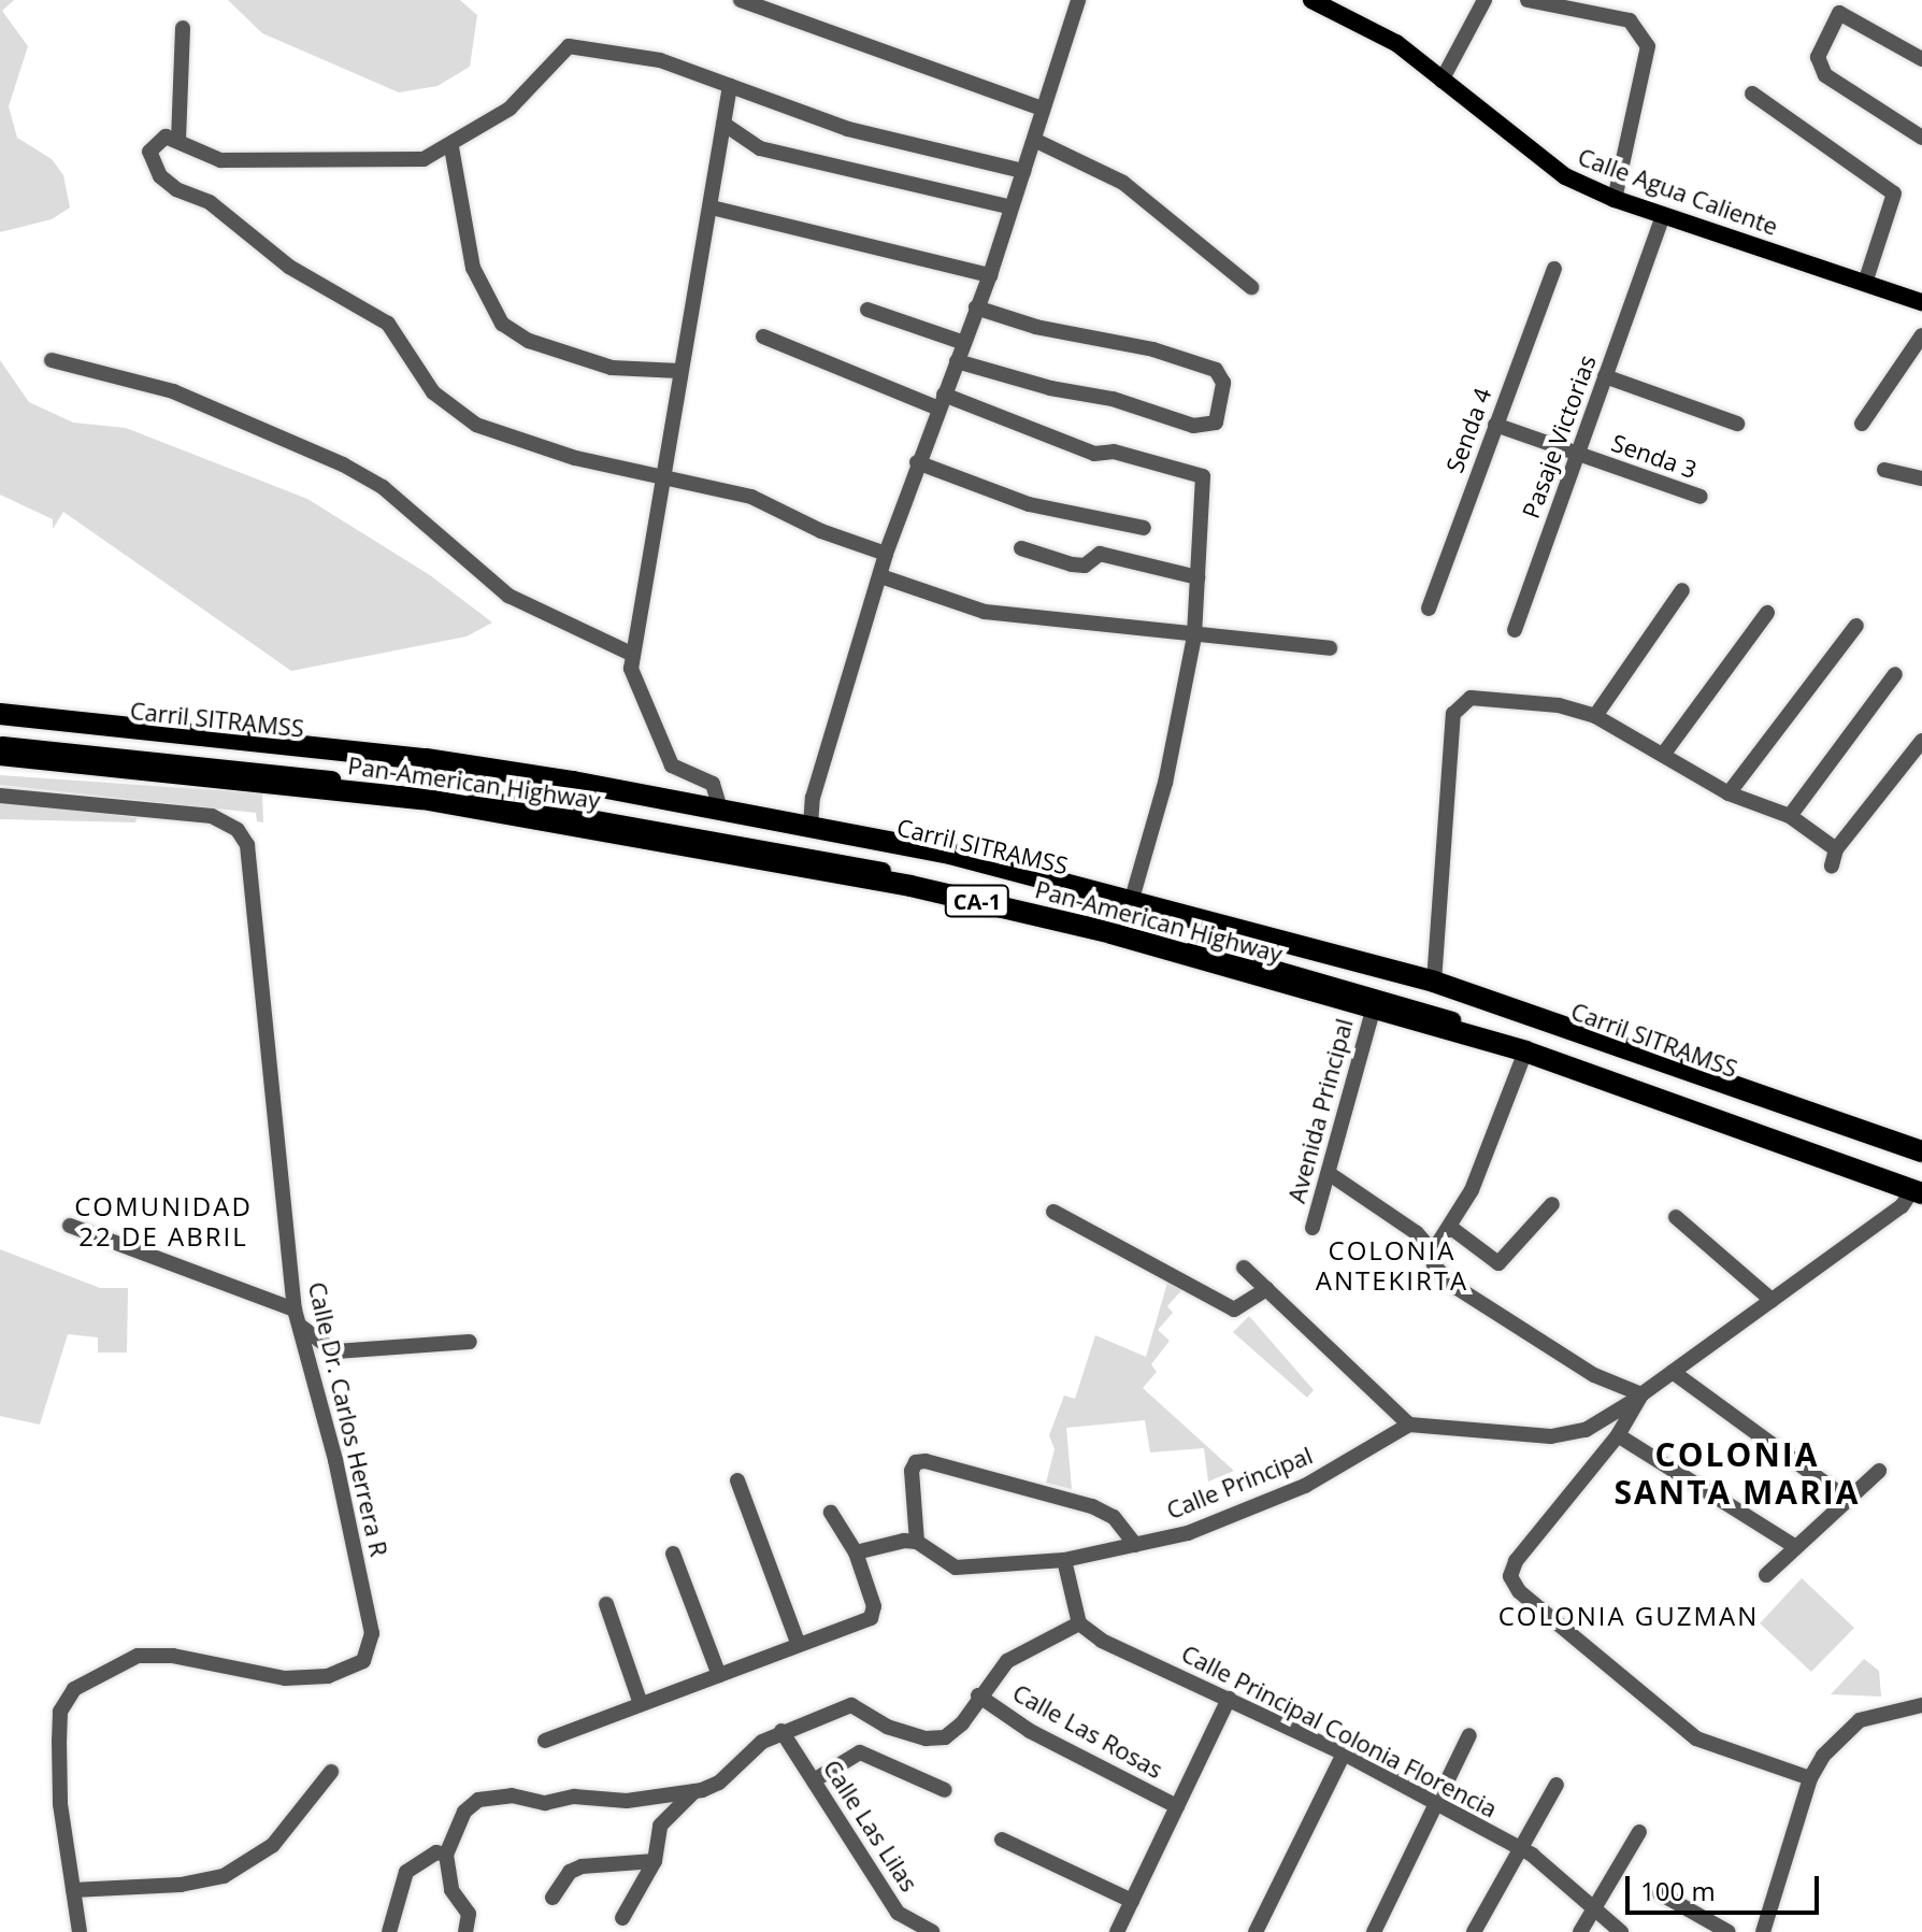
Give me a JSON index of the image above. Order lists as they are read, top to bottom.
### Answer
{
  "streets": {
    "highway": ["Pan-American Highway", "CA-1"],
    "main road": ["Calle Agua Caliente", "Carril SITRAMSS"],
    "street": [
      "Senda 4",
      "Pasaje Victorias",
      "Senda 3",
      "Avenida Principal",
      "Calle Dr. Carlos Herrera R",
      "Calle Principal",
      "Calle Las Rosas",
      "Calle Principal Colonia Florencia",
      "Calle Las Lilas"
    ]
  },
  "crossings": [
    ["Calle Agua Caliente", "Pasaje Victorias"],
    ["Senda 4", "Senda 3"],
    ["Pasaje Victorias", "Senda 3"],
    ["Carril SITRAMSS", "Pan-American Highway"],
    ["Pan-American Highway", "Avenida Principal"]
  ],
  "districts": [
    "COMUNIDAD 22 DE ABRIL",
    "COLONIA ANTEKIRTA",
    "COLONIA SANTA MARIA",
    "COLONIA GUZMAN"
  ],
  "scale_bar": "100 m"
}
